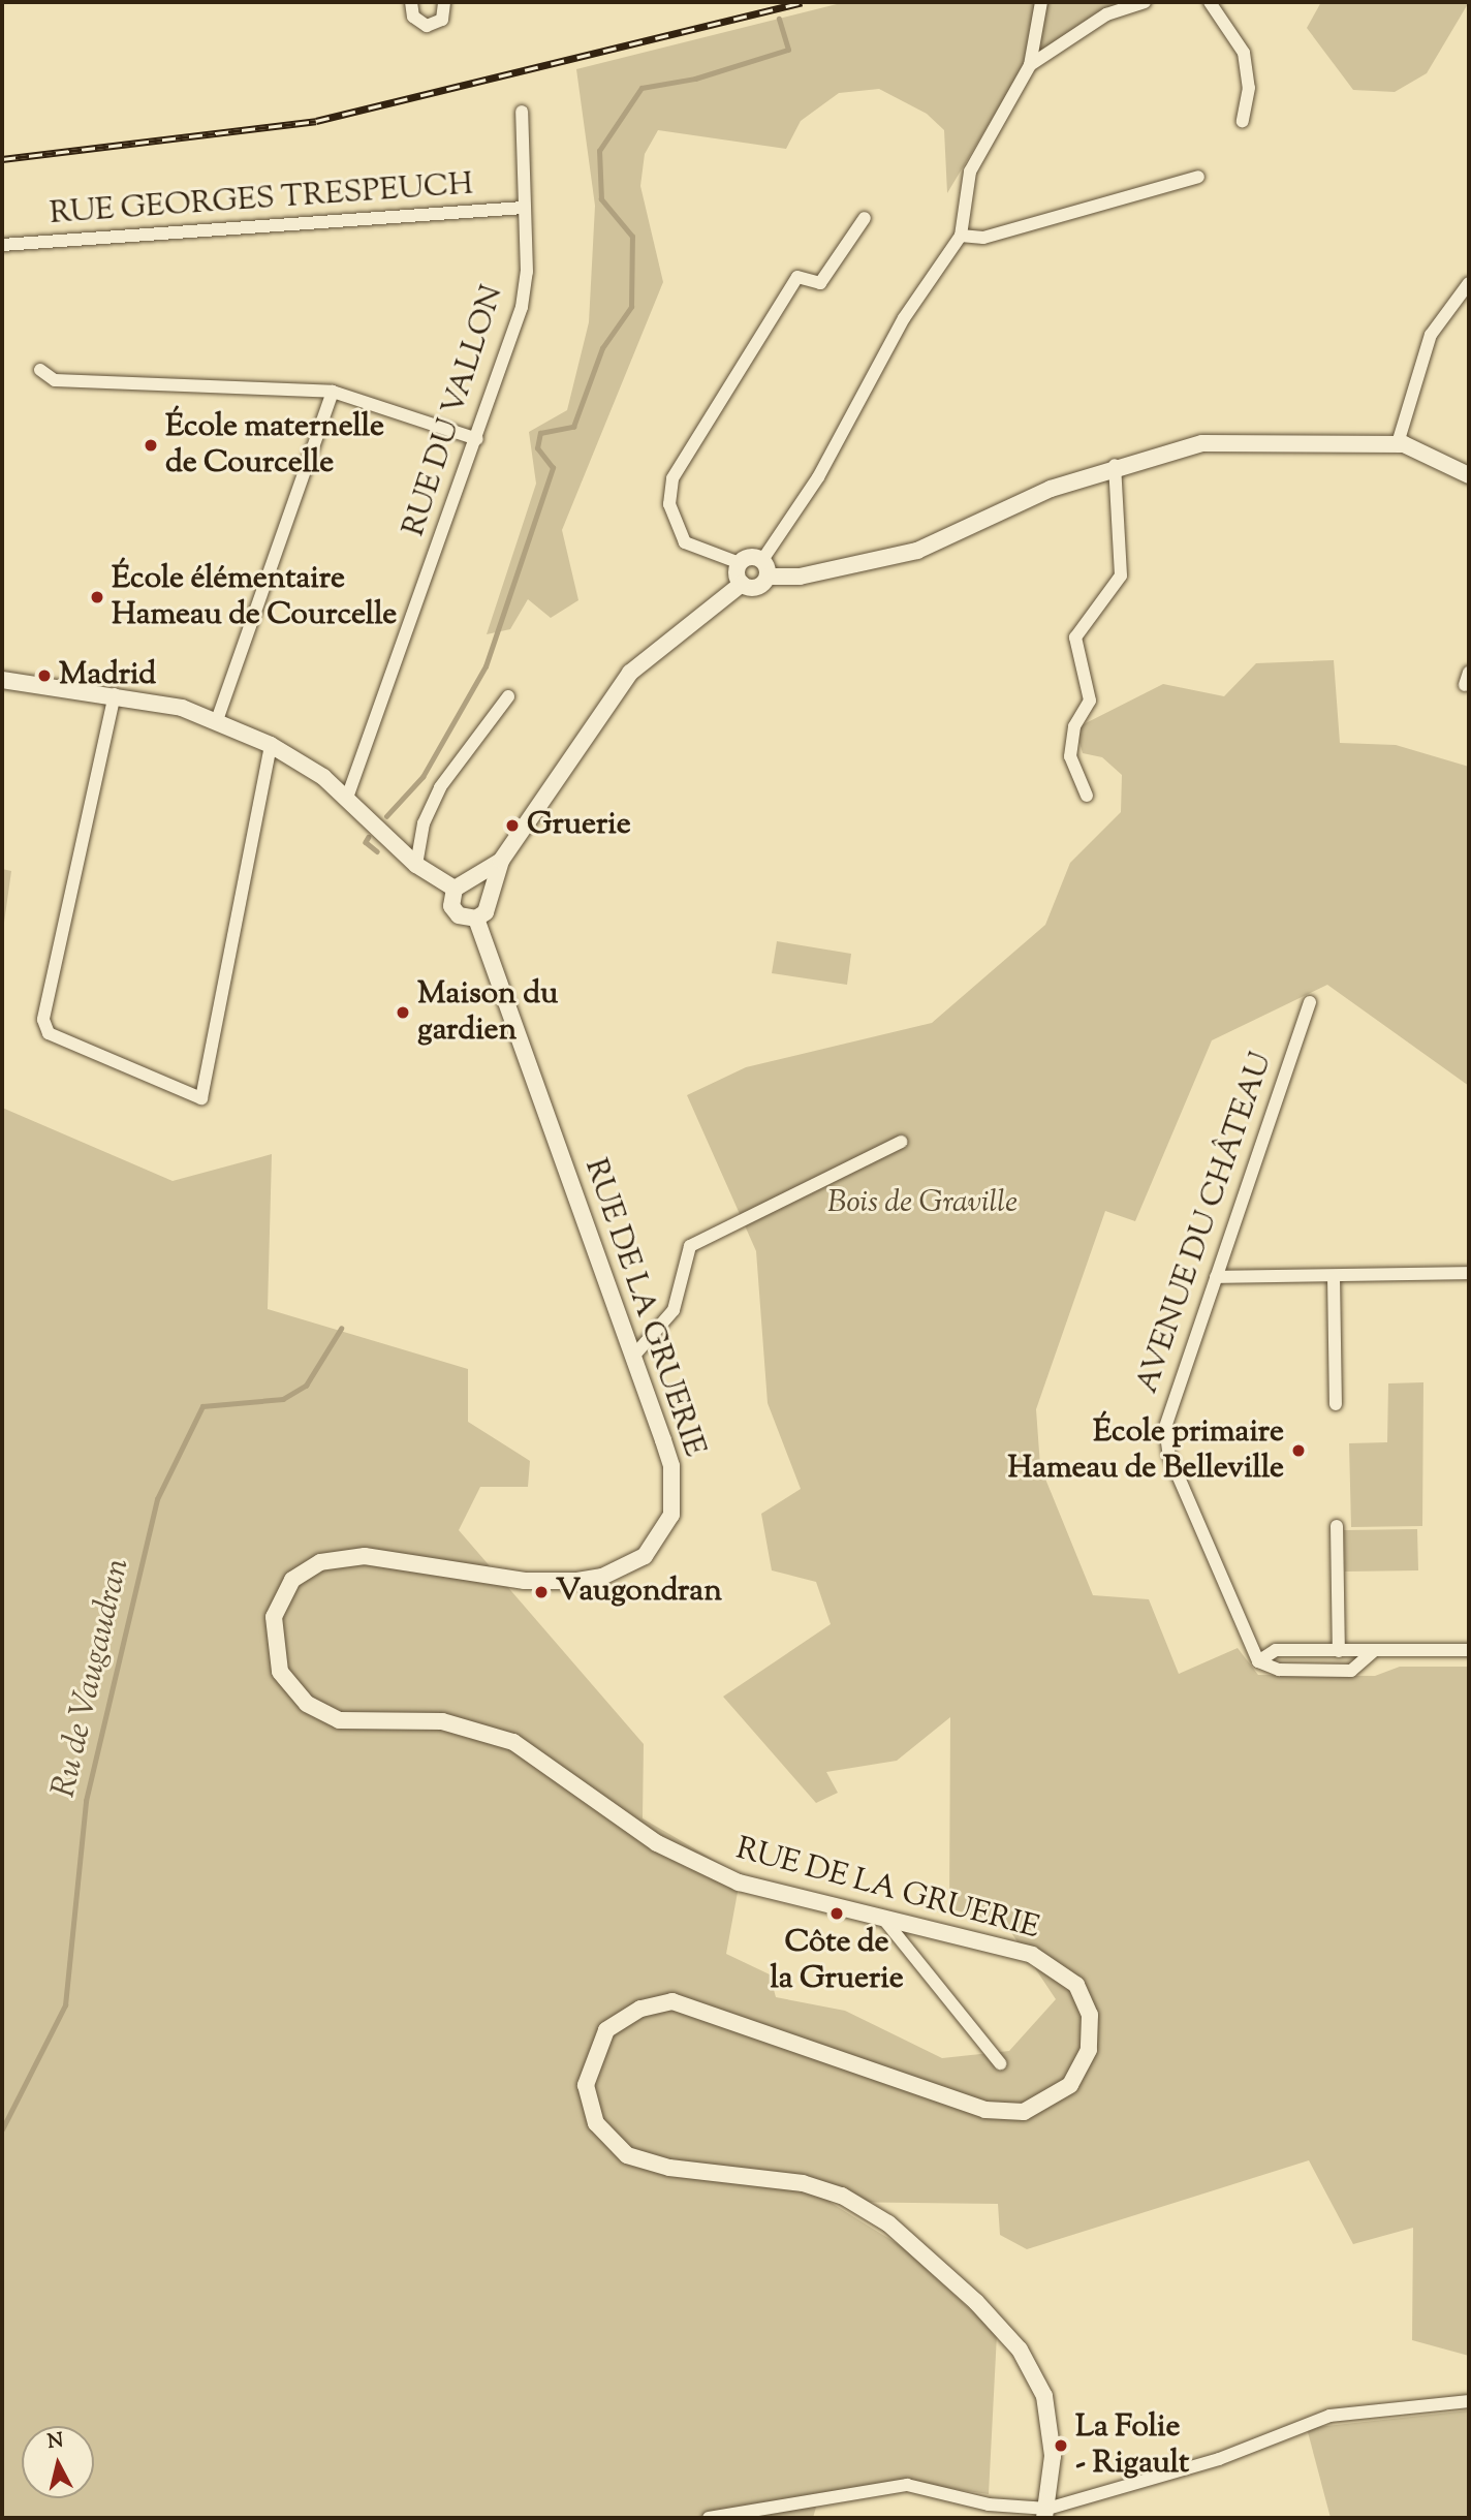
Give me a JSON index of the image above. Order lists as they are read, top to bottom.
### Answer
{
  "streets": {
    "street": [
      "RUE GEORGES TRESPEUCH",
      "RUE DU VALLON",
      "AVENUE DU CHÂTEAU",
      "RUE DE LA GRUERIE"
    ]
  },
  "crossings": [
    ["RUE GEORGES TRESPEUCH", "RUE DU VALLON"]
  ],
  "water": ["Ru de Vaugaudran"],
  "parks": ["Bois de Graville"],
  "places": [
    "École maternelle de Courcelle",
    "École élémentaire Hameau de Courcelle",
    "Madrid",
    "Gruerie",
    "Maison du gardien",
    "École primaire Hameau de Belleville",
    "Vaugondran",
    "Côte de la Gruerie",
    "La Folie - Rigault"
  ],
  "north": "top"
}
